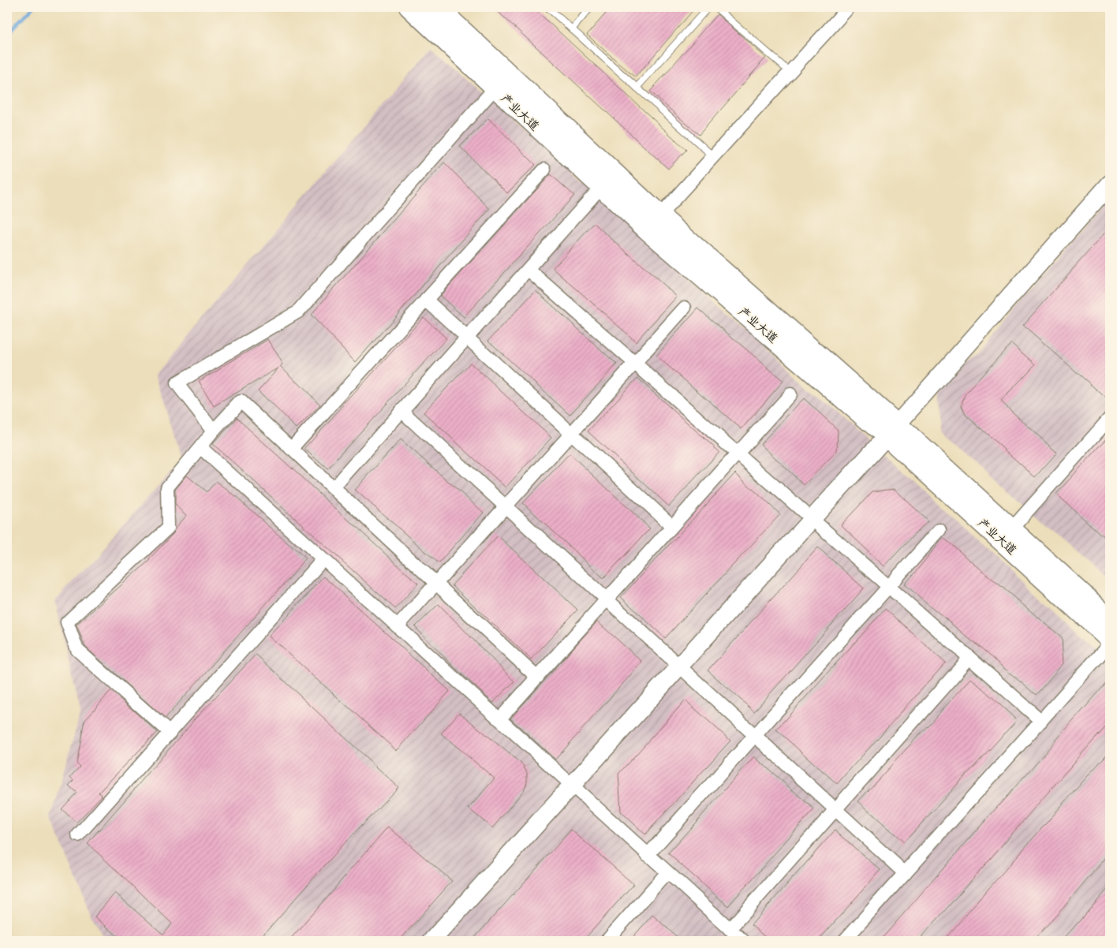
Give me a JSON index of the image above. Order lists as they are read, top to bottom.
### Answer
{
  "streets": {
    "main road": ["产业大道"]
  }
}
